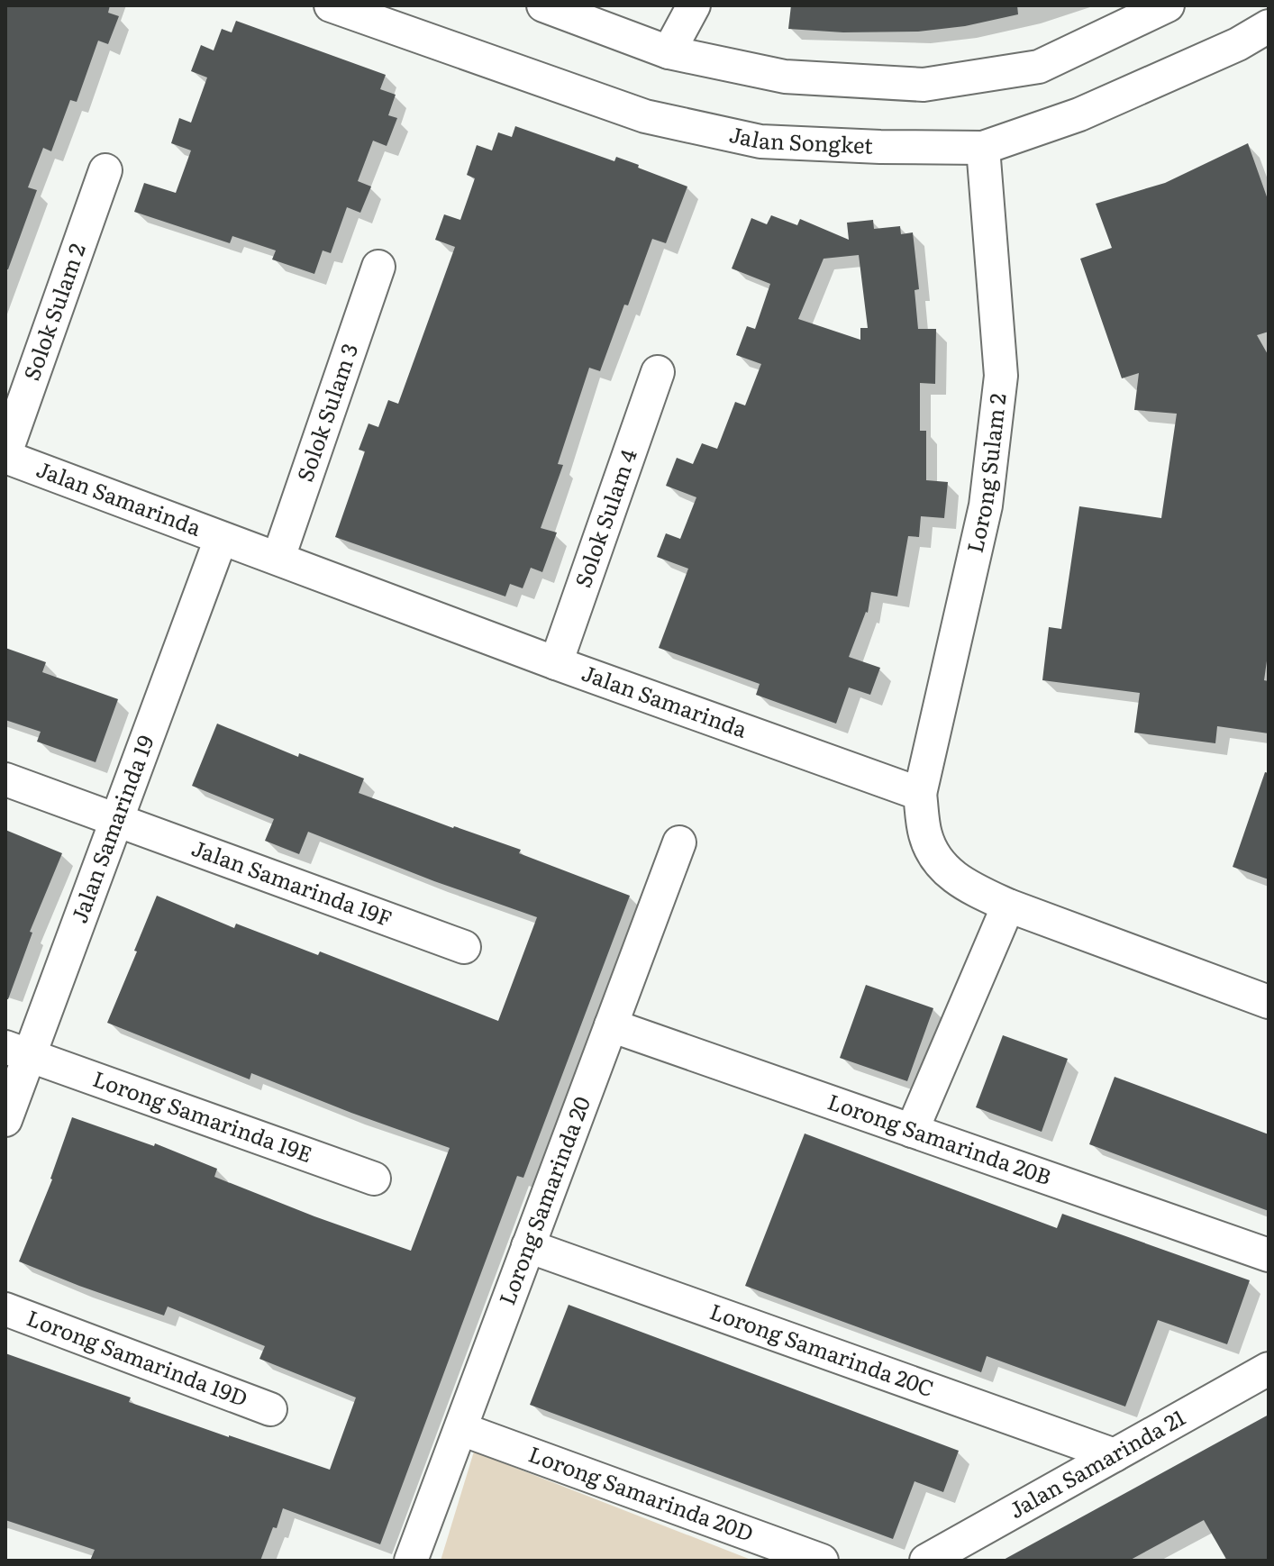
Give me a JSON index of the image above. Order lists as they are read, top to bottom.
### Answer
{
  "streets": {
    "street": [
      "Jalan Songket",
      "Solok Sulam 2",
      "Solok Sulam 3",
      "Lorong Sulam 2",
      "Jalan Samarinda",
      "Solok Sulam 4",
      "Jalan Samarinda 19",
      "Jalan Samarinda 19F",
      "Lorong Samarinda 19E",
      "Lorong Samarinda 20B",
      "Lorong Samarinda 20",
      "Lorong Samarinda 20C",
      "Lorong Samarinda 19D",
      "Jalan Samarinda 21",
      "Lorong Samarinda 20D"
    ]
  },
  "crossings": [
    ["Jalan Songket", "Lorong Sulam 2"],
    ["Solok Sulam 2", "Jalan Samarinda"],
    ["Solok Sulam 3", "Jalan Samarinda"],
    ["Lorong Sulam 2", "Jalan Samarinda"],
    ["Jalan Samarinda", "Solok Sulam 4"],
    ["Jalan Samarinda", "Jalan Samarinda 19"],
    ["Jalan Samarinda 19", "Jalan Samarinda 19F"],
    ["Jalan Samarinda 19", "Lorong Samarinda 19E"],
    ["Lorong Samarinda 20B", "Lorong Samarinda 20"],
    ["Lorong Samarinda 20", "Lorong Samarinda 20C"],
    ["Lorong Samarinda 20", "Lorong Samarinda 20D"],
    ["Lorong Samarinda 20C", "Jalan Samarinda 21"]
  ]
}
